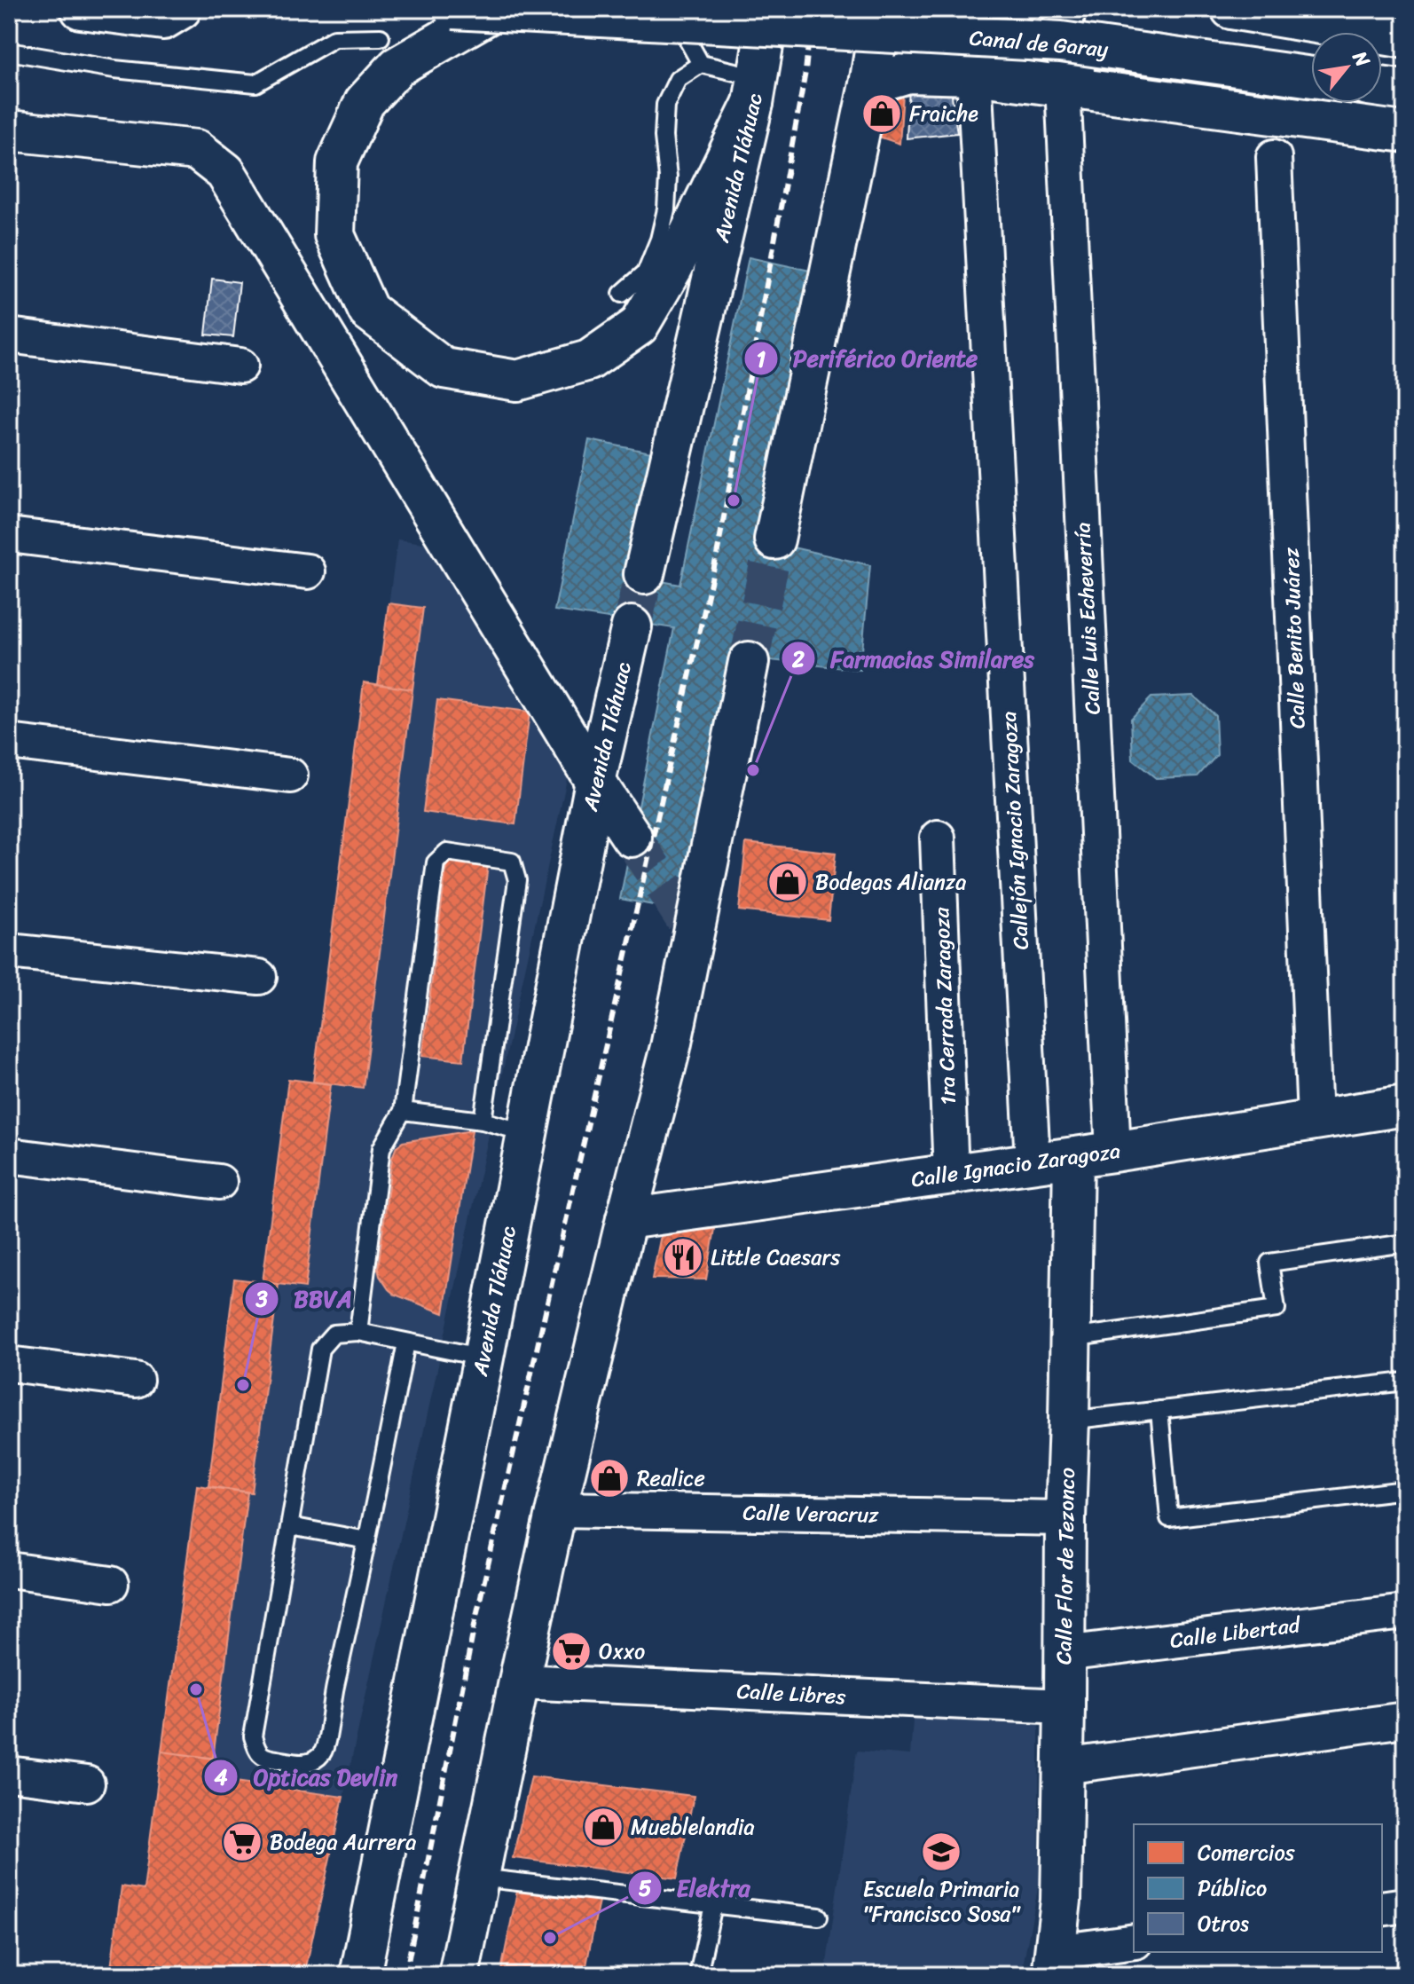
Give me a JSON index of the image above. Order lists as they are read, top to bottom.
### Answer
{
  "streets": {
    "main road": [
      "Canal de Garay",
      "Avenida Tláhuac",
      "Calle Ignacio Zaragoza",
      "Calle Flor de Tezonco"
    ],
    "street": [
      "Calle Luis Echeverría",
      "Calle Benito Juárez",
      "Callejón Ignacio Zaragoza",
      "1ra Cerrada Zaragoza",
      "Calle Veracruz",
      "Calle Libertad",
      "Calle Libres"
    ]
  },
  "crossings": [
    ["Calle Luis Echeverría", "Calle Ignacio Zaragoza"],
    ["Calle Benito Juárez", "Calle Ignacio Zaragoza"],
    ["Callejón Ignacio Zaragoza", "Calle Ignacio Zaragoza"],
    ["1ra Cerrada Zaragoza", "Calle Ignacio Zaragoza"],
    ["Calle Ignacio Zaragoza", "Calle Flor de Tezonco"],
    ["Calle Veracruz", "Calle Flor de Tezonco"],
    ["Calle Flor de Tezonco", "Calle Libertad"],
    ["Calle Flor de Tezonco", "Calle Libres"]
  ],
  "places": {
    "shop": [
      "Fraiche",
      "Bodegas Alianza",
      "Realice",
      "Mueblelandia"
    ],
    "other": [
      "Periférico Oriente",
      "Farmacias Similares",
      "BBVA",
      "Opticas Devlin",
      "Elektra"
    ],
    "restaurant": ["Little Caesars"],
    "supermarket": ["Oxxo", "Bodega Aurrera"],
    "school or university": ["Escuela Primaria \"Francisco Sosa\""]
  },
  "legend": ["Comercios", "Público", "Otros"],
  "north": "top right"
}
